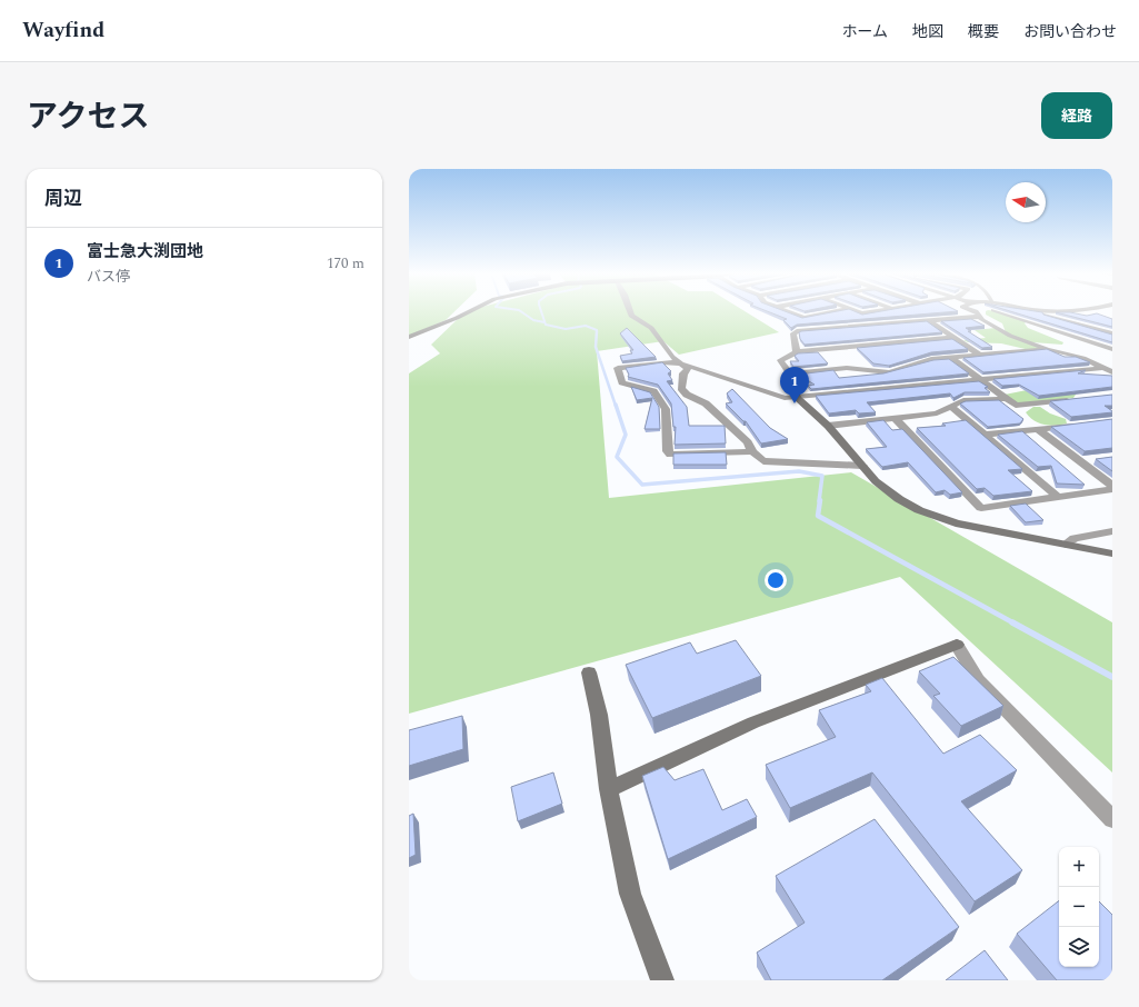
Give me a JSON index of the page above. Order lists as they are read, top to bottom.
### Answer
{
  "north": "left",
  "page": {
    "header": "Wayfind",
    "nav": [
      "ホーム",
      "地図",
      "概要",
      "お問い合わせ"
    ],
    "title": "アクセス",
    "buttons": "経路",
    "heading": "周辺",
    "list": [
      {
        "mark": "1",
        "name": "富士急大渕団地",
        "note": "バス停",
        "value": "170 m"
      }
    ],
    "pins": "1",
    "map_buttons": ["+", "−"]
  }
}
